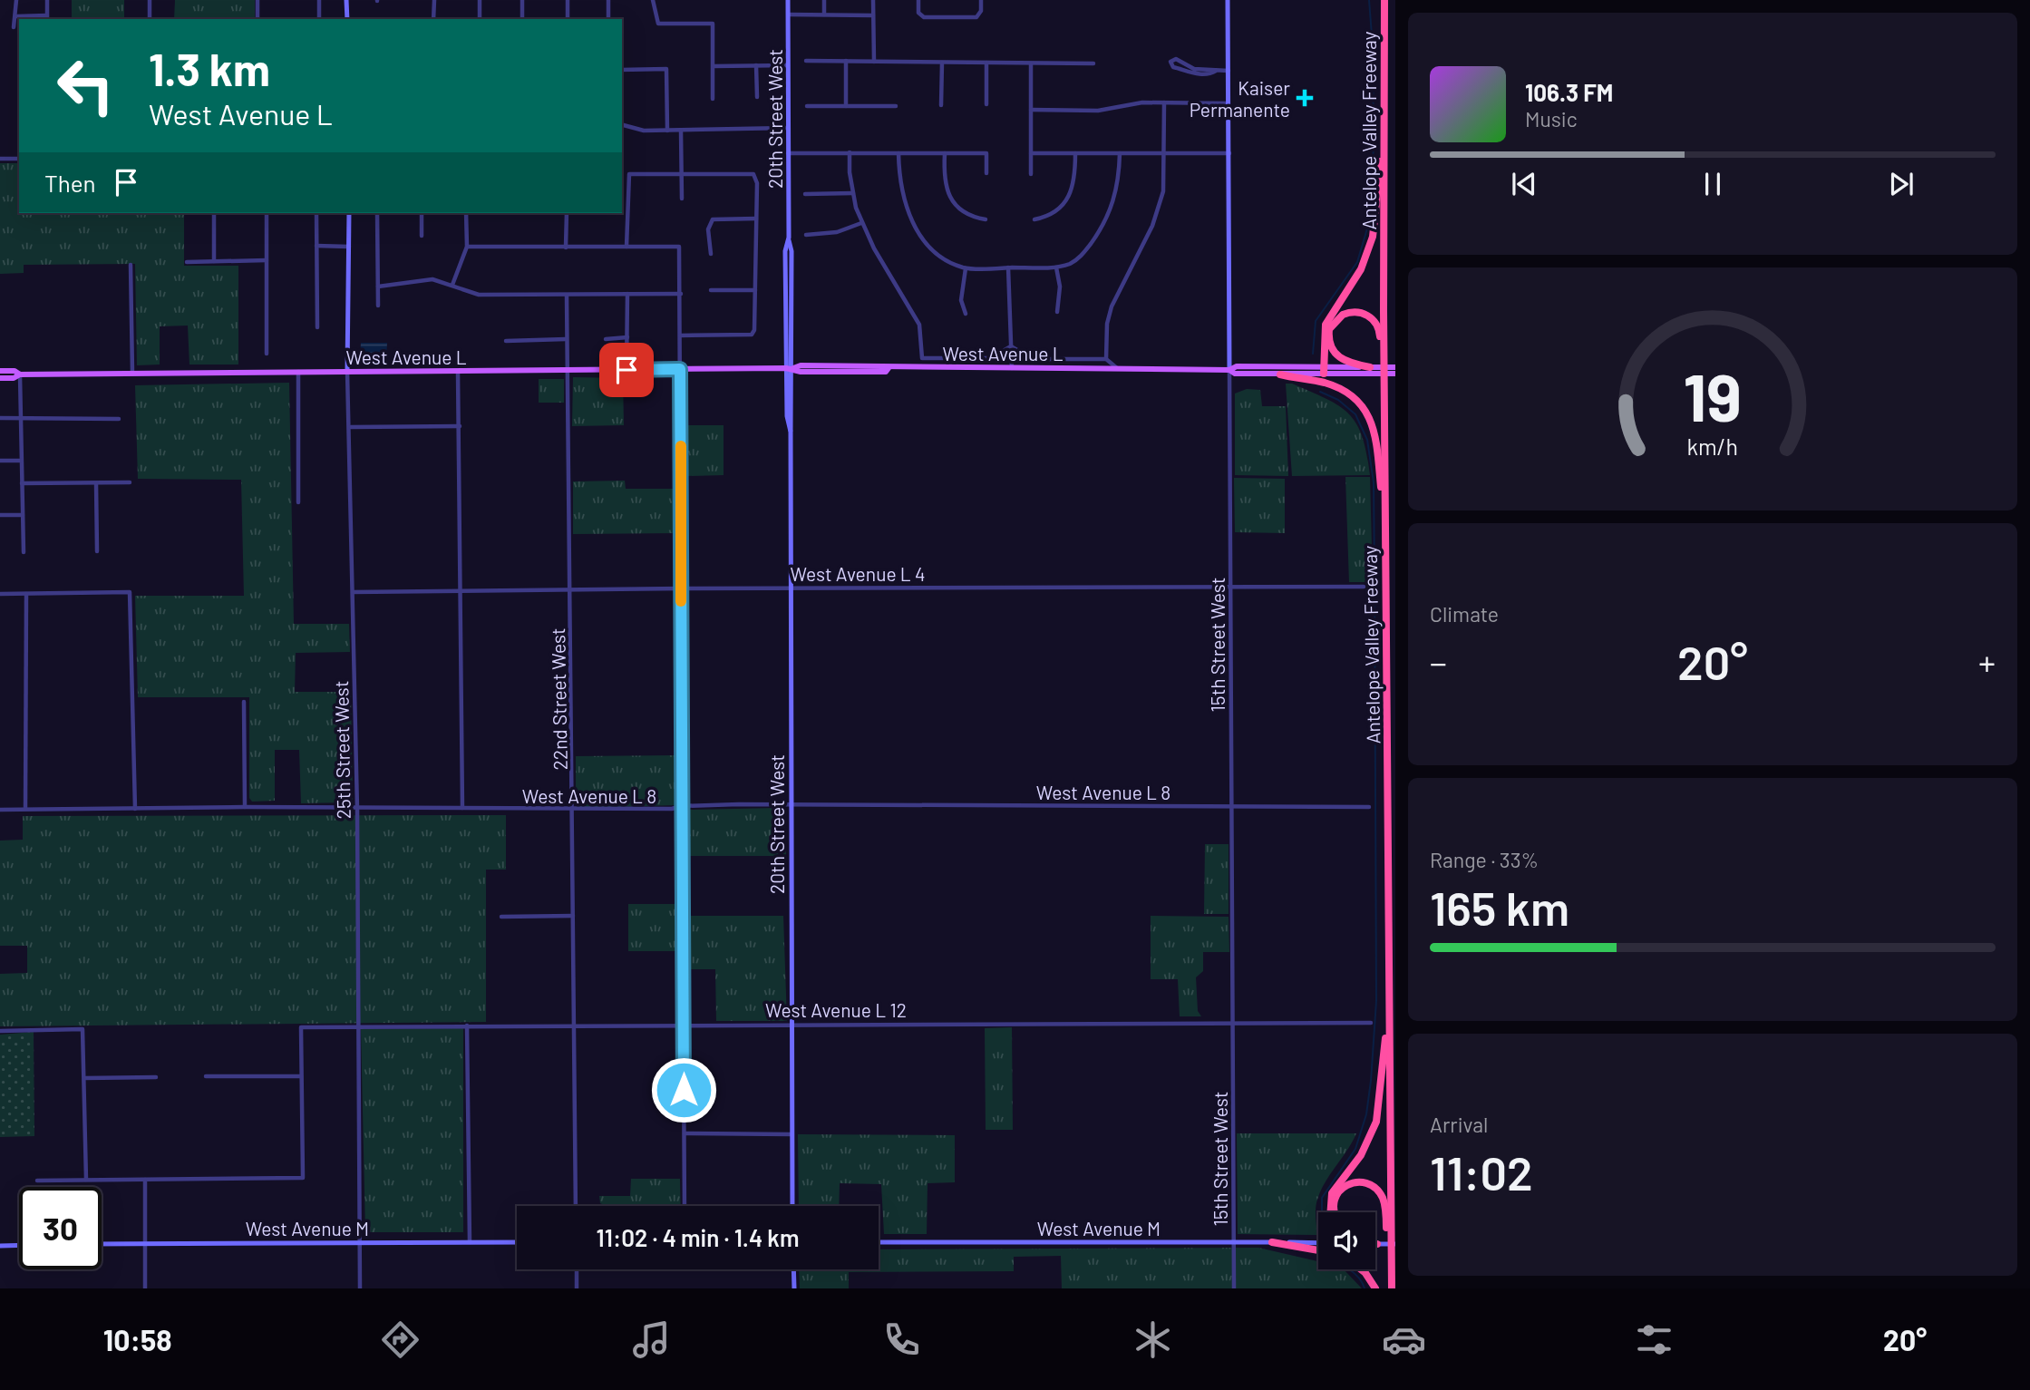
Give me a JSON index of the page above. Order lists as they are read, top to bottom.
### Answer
{
  "streets": {
    "highway": ["Antelope Valley Freeway"],
    "main road": [
      "20th Street West",
      "West Avenue L",
      "15th Street West",
      "25th Street West",
      "West Avenue M"
    ],
    "street": [
      "West Avenue L 4",
      "22nd Street West",
      "West Avenue L 8",
      "West Avenue L 12"
    ]
  },
  "crossings": [
    ["20th Street West", "West Avenue L"],
    ["20th Street West", "West Avenue L 4"],
    ["20th Street West", "West Avenue L 8"],
    ["20th Street West", "West Avenue L 12"],
    ["West Avenue L", "15th Street West"],
    ["West Avenue L", "22nd Street West"],
    ["West Avenue L", "25th Street West"],
    ["West Avenue L 4", "15th Street West"],
    ["West Avenue L 4", "22nd Street West"],
    ["West Avenue L 4", "25th Street West"],
    ["15th Street West", "West Avenue L 8"],
    ["15th Street West", "West Avenue L 12"],
    ["15th Street West", "West Avenue M"],
    ["22nd Street West", "West Avenue L 8"],
    ["22nd Street West", "West Avenue L 12"],
    ["25th Street West", "West Avenue L 8"],
    ["25th Street West", "West Avenue L 12"],
    ["25th Street West", "West Avenue M"]
  ],
  "places": {
    "health": ["Kaiser Permanente"]
  },
  "page": {
    "turn": ["1.3 km", "West Avenue L"],
    "song": ["106.3 FM", "Music"],
    "then": "Then",
    "tile": [
      "Climate",
      ["Range · 33%", "165 km"],
      ["Arrival", "11:02"]
    ],
    "heat": ["−", "20°", "+"],
    "limit": "30",
    "trip": "11:02 · 4 min · 1.4 km",
    "tabs": ["10:58", "20°"],
    "gauge": ["19", "km/h"]
  }
}
